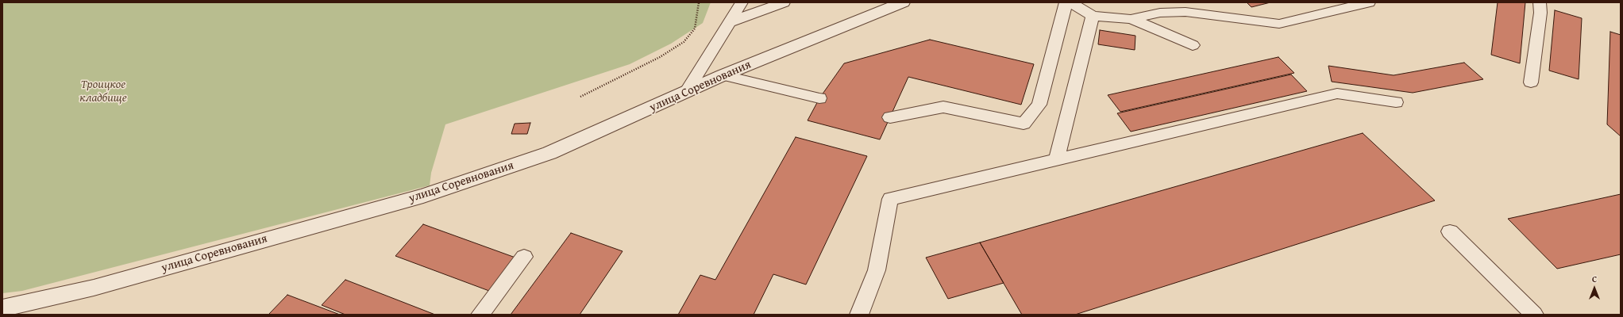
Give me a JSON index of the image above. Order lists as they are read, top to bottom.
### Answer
{
  "streets": {
    "street": ["улица Соревнования"]
  },
  "parks": ["Троицкое кладбище"],
  "north": "top"
}
